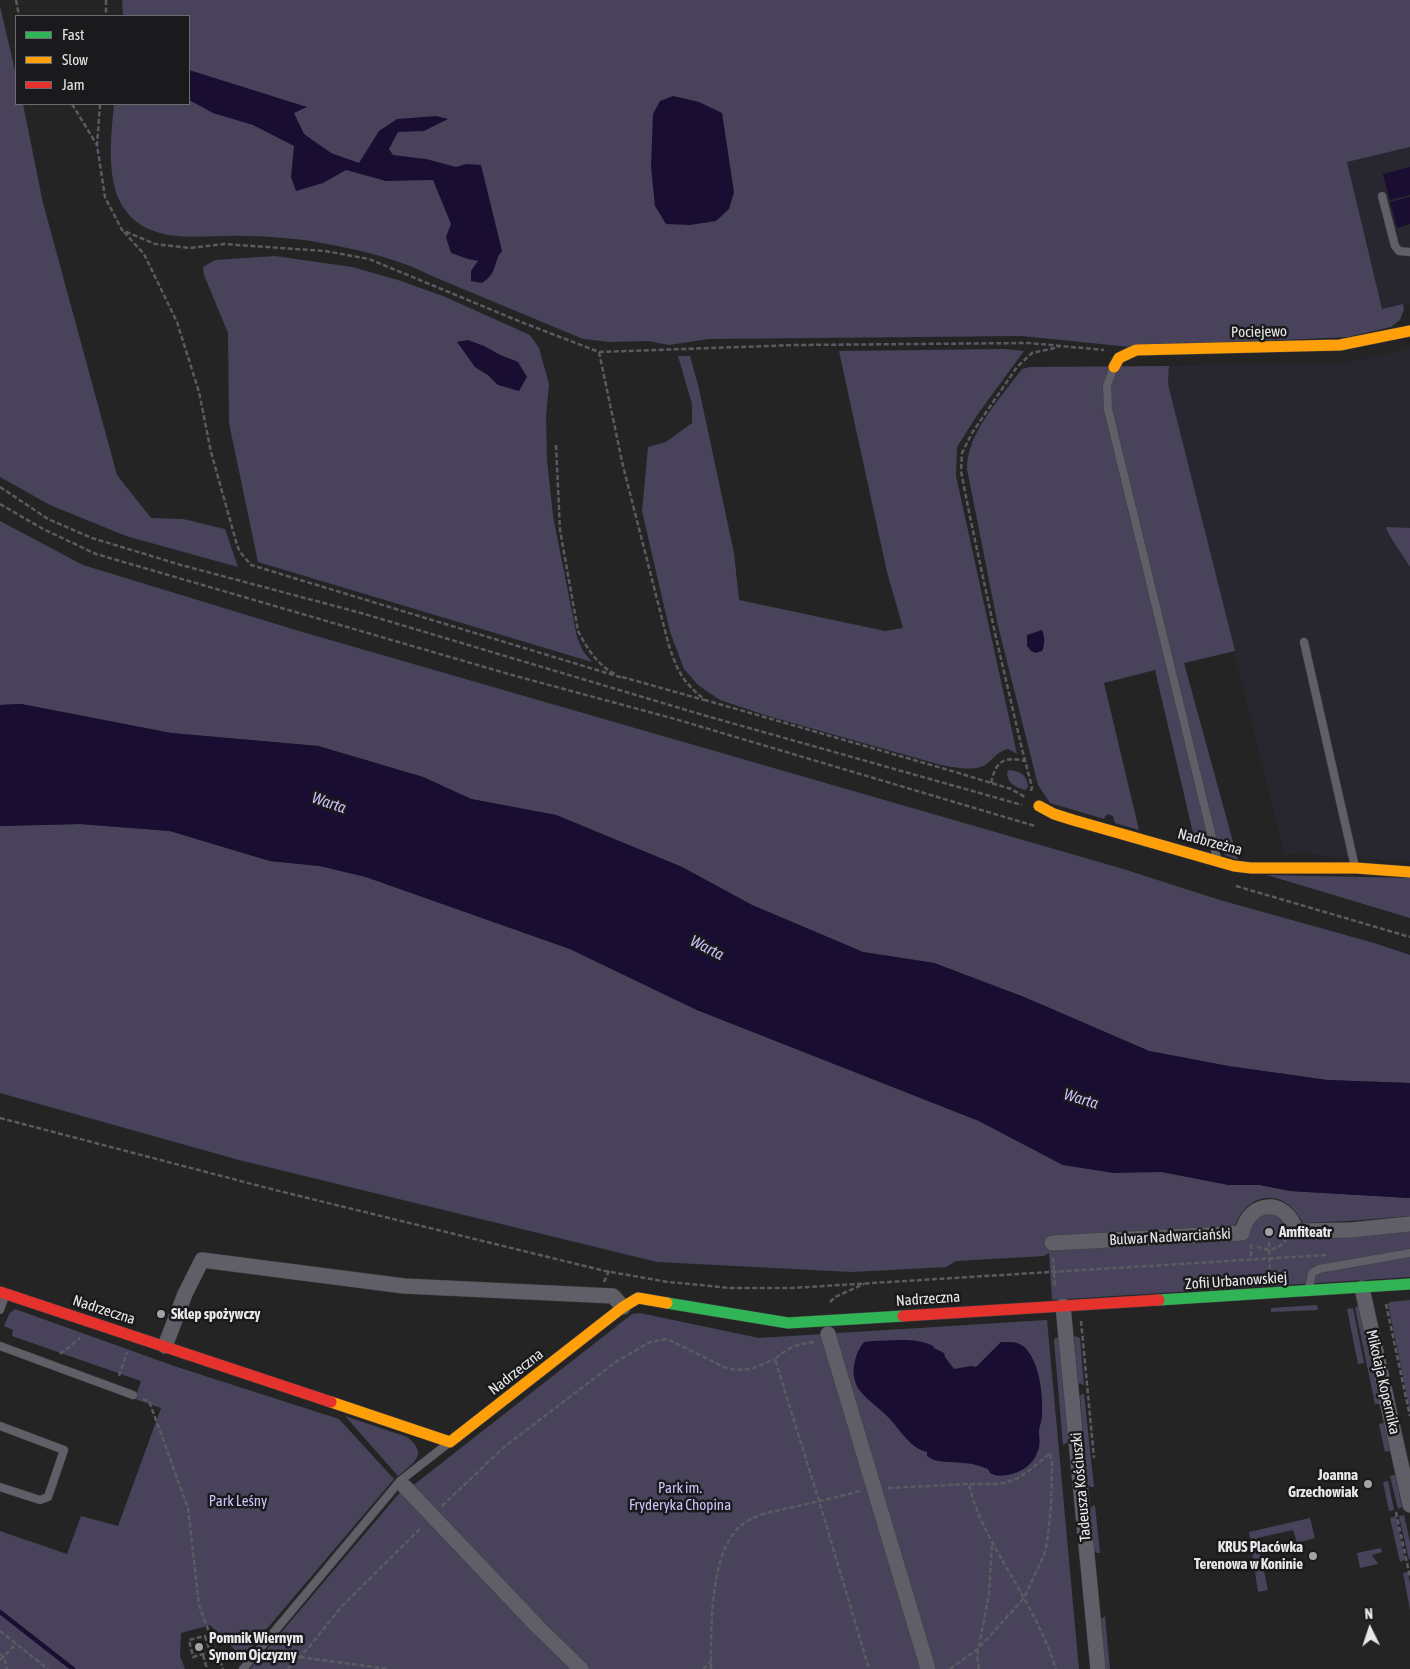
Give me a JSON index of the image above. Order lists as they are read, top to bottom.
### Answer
{
  "streets": {
    "street": [
      "Pociejewo",
      "Nadbrzeżna",
      "Bulwar Nadwarciański",
      "Zofii Urbanowskiej",
      "Nadrzeczna",
      "Mikołaja Kopernika",
      "Tadeusza Kościuszki"
    ]
  },
  "crossings": [
    ["Zofii Urbanowskiej", "Nadrzeczna"],
    ["Zofii Urbanowskiej", "Mikołaja Kopernika"],
    ["Zofii Urbanowskiej", "Tadeusza Kościuszki"],
    ["Nadrzeczna", "Tadeusza Kościuszki"]
  ],
  "water": ["Warta"],
  "parks": ["Park im. Fryderyka Chopina", "Park Leśny"],
  "places": [
    "Amfiteatr",
    "Sklep spożywczy",
    "Joanna Grzechowiak",
    "KRUS Placówka Terenowa w Koninie",
    "Pomnik Wiernym Synom Ojczyzny"
  ],
  "legend": ["Fast", "Slow", "Jam"],
  "north": "top"
}
